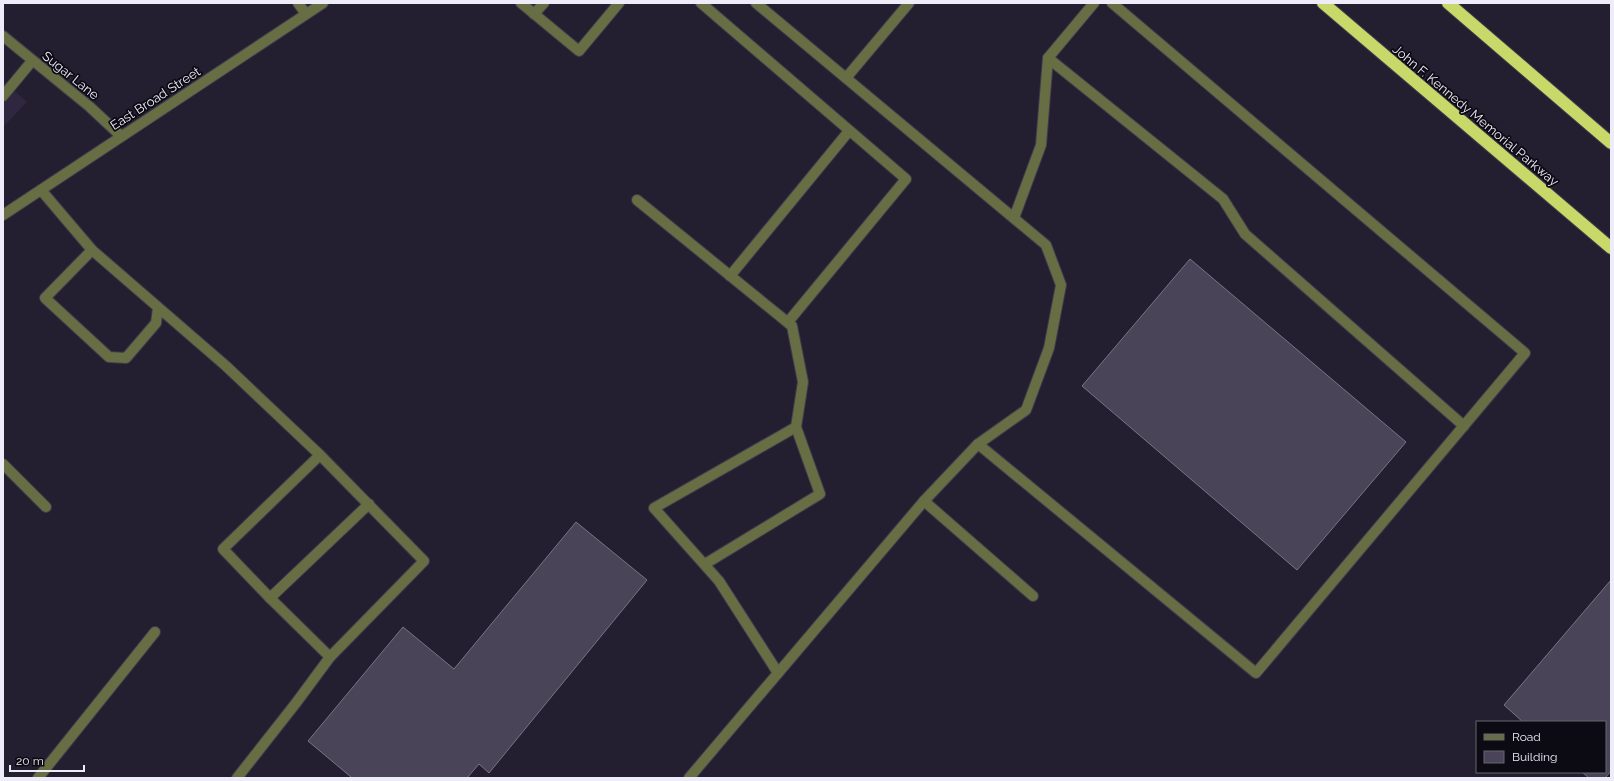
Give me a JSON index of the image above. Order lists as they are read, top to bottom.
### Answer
{
  "streets": {
    "highway": ["John F. Kennedy Memorial Parkway"],
    "street": ["Sugar Lane", "East Broad Street"]
  },
  "crossings": [
    ["Sugar Lane", "East Broad Street"]
  ],
  "legend": ["Road", "Building"],
  "scale_bar": "20 m"
}
